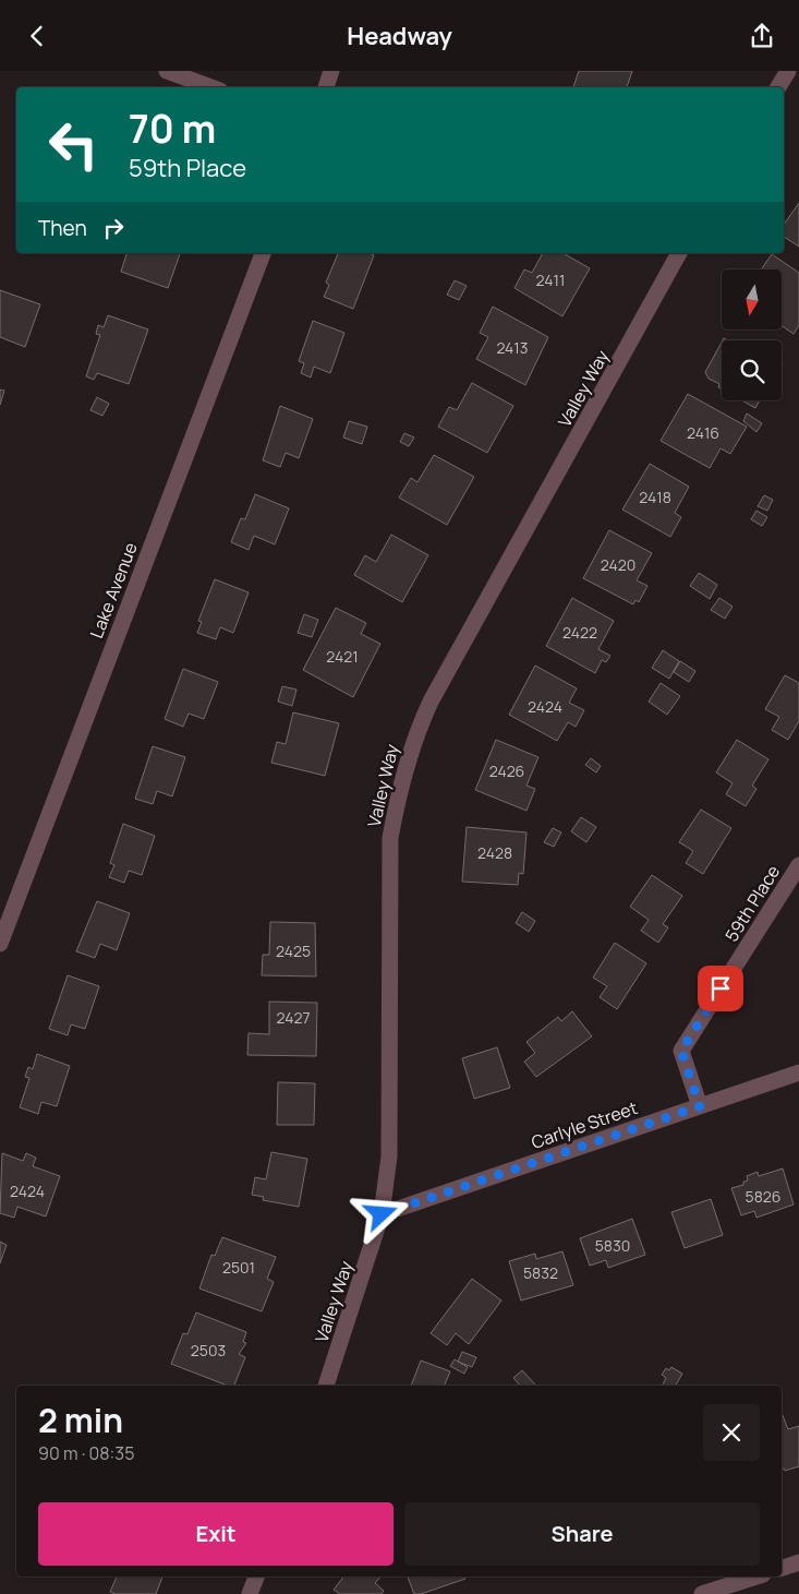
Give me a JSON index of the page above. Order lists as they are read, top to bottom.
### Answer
{
  "streets": {
    "street": [
      "Valley Way",
      "Lake Avenue",
      "59th Place",
      "Carlyle Street"
    ]
  },
  "crossings": [
    ["Valley Way", "Carlyle Street"],
    ["59th Place", "Carlyle Street"]
  ],
  "house_numbers": [
    "2411",
    "2413",
    "2416",
    "2418",
    "2420",
    "2422",
    "2421",
    "2424",
    "2426",
    "2428",
    "2425",
    "2427",
    "2424",
    "5826",
    "5830",
    "2501",
    "5832",
    "2503"
  ],
  "north": "bottom",
  "page": {
    "header": "Headway",
    "turn": ["70 m", "59th Place"],
    "then": "Then",
    "heading": ["2 min", "90 m · 08:35"],
    "buttons": ["Exit", "Share"]
  }
}
